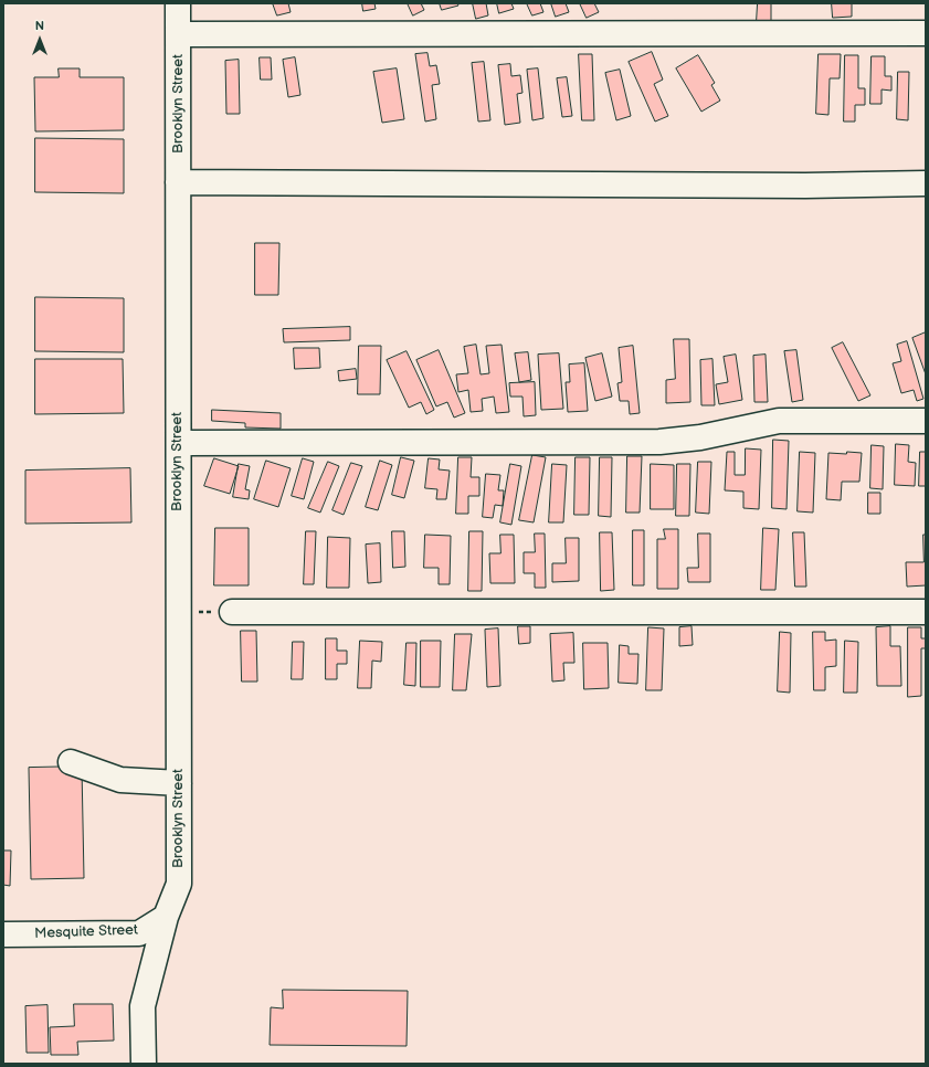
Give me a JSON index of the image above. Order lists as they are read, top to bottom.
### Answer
{
  "streets": {
    "street": ["Brooklyn Street", "Mesquite Street"]
  },
  "crossings": [
    ["Brooklyn Street", "Mesquite Street"]
  ],
  "north": "top"
}
